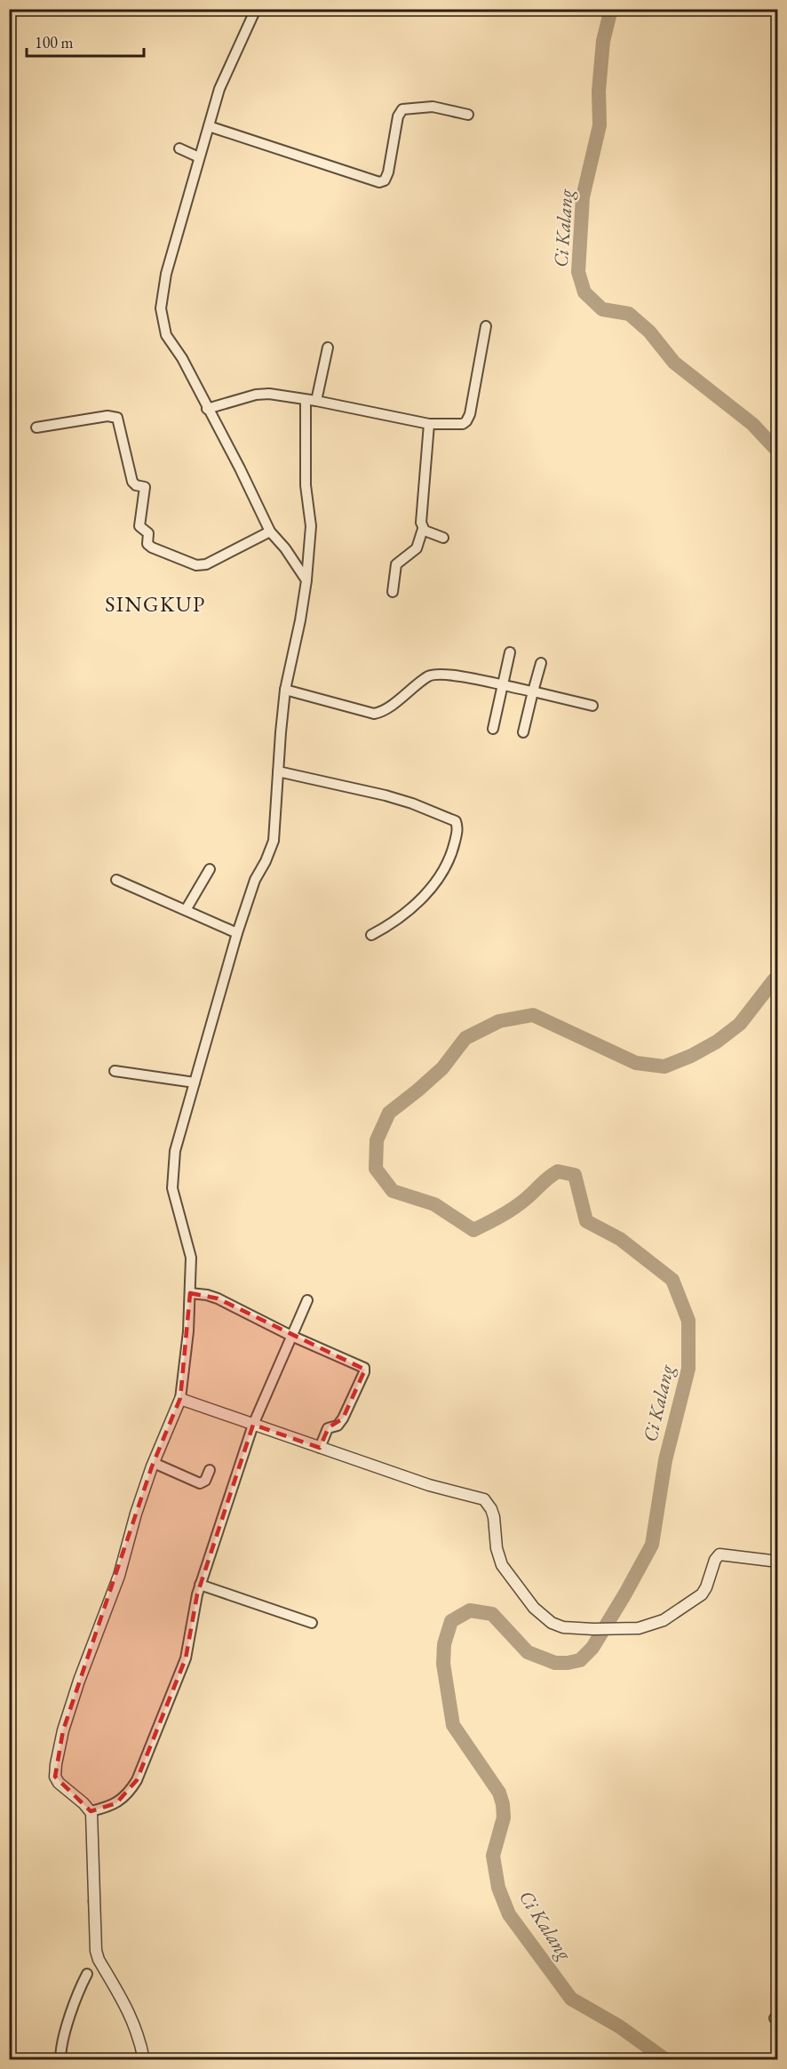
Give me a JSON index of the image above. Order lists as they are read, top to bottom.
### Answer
{
  "districts": ["SINGKUP"],
  "water": ["Ci Kalang"],
  "scale_bar": "100 m"
}
